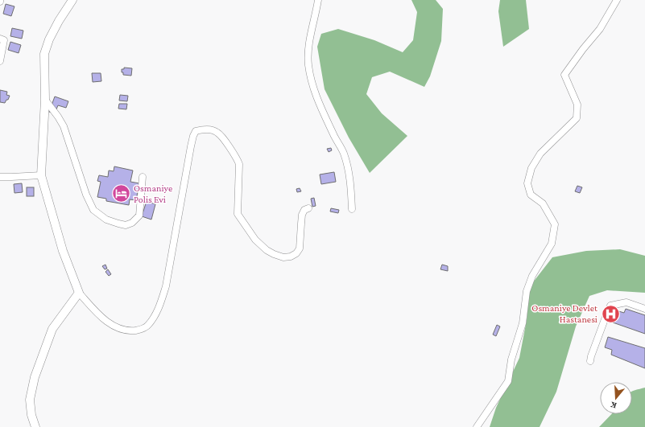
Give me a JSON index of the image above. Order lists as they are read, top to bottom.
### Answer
{
  "places": {
    "hotel": ["Osmaniye Polis Evi"],
    "hospital": ["Osmaniye Devlet Hastanesi"]
  },
  "north": "bottom"
}
